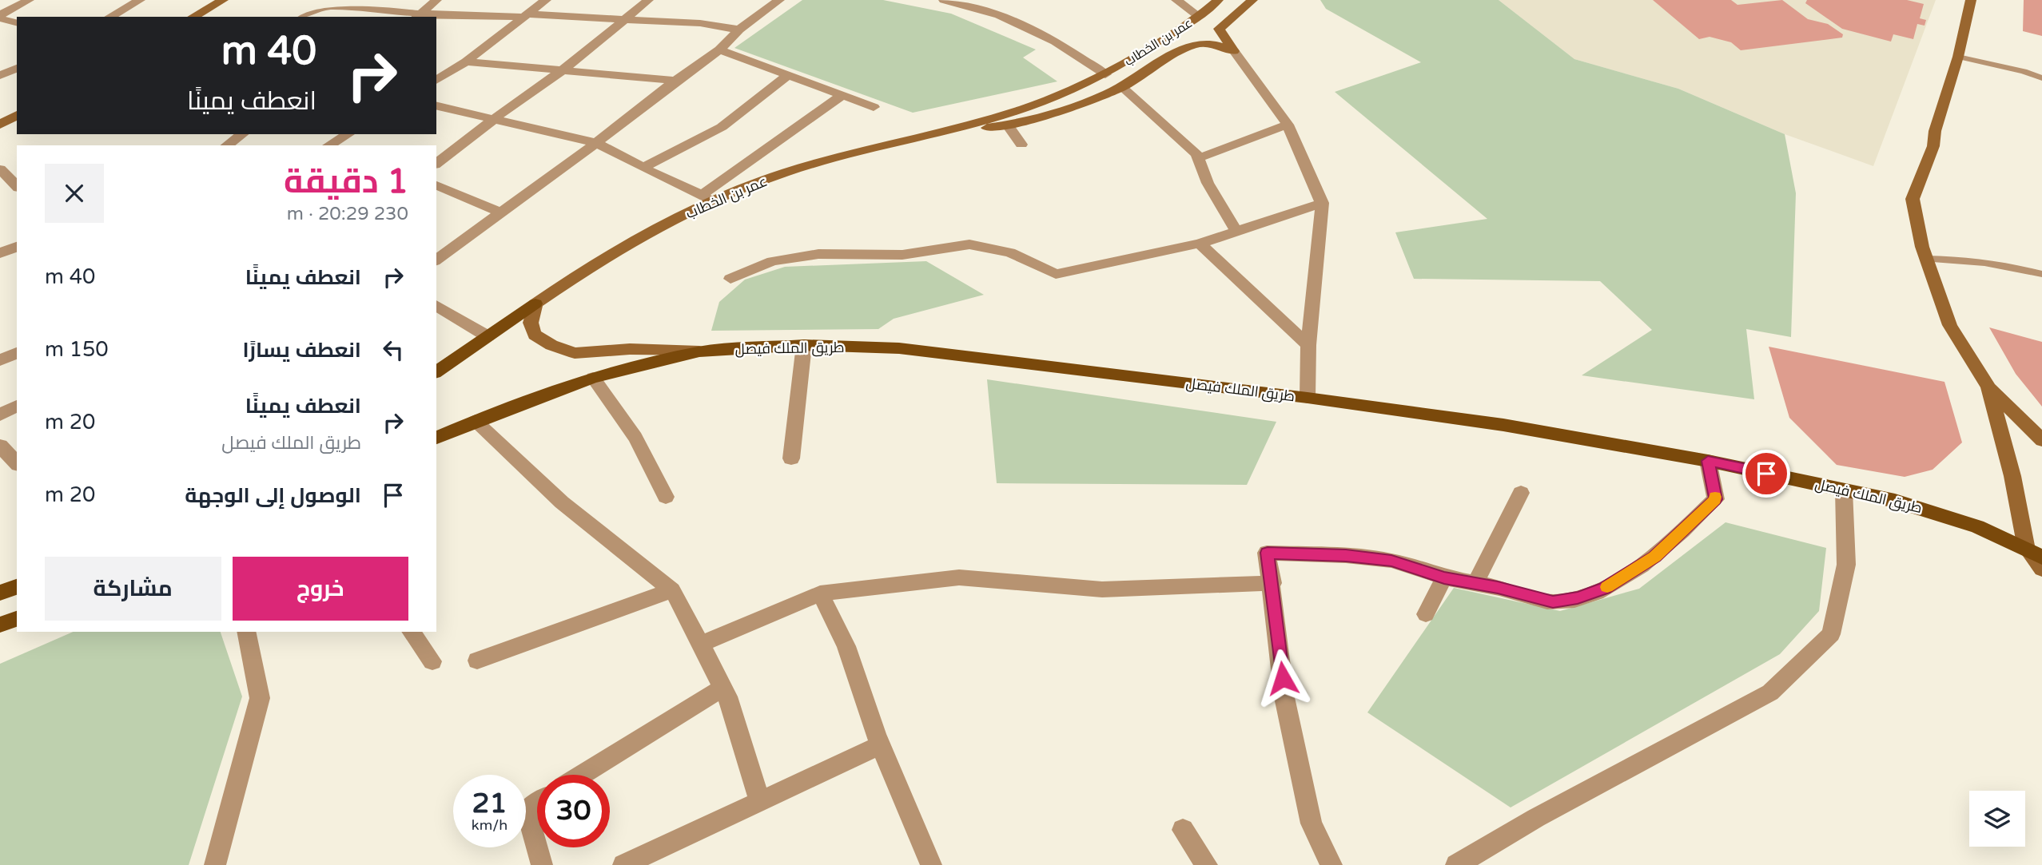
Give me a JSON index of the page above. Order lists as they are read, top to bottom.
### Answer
{
  "streets": {
    "main road": ["طريق الملك فيصل"],
    "street": ["عمر بن الخطاب"]
  },
  "page": {
    "turn": ["40 m", "انعطف يمينًا"],
    "heading": ["1 دقيقة", "230 m · 20:29"],
    "list": [
      {
        "name": "انعطف يمينًا",
        "value": "40 m"
      },
      {
        "name": "انعطف يسارًا",
        "value": "150 m"
      },
      {
        "name": "انعطف يمينًا",
        "note": "طريق الملك فيصل",
        "value": "20 m"
      },
      {
        "name": "الوصول إلى الوجهة",
        "value": "20 m"
      }
    ],
    "buttons": ["خروج", "مشاركة"],
    "speed": "21 km/h",
    "limit": "30"
  }
}
